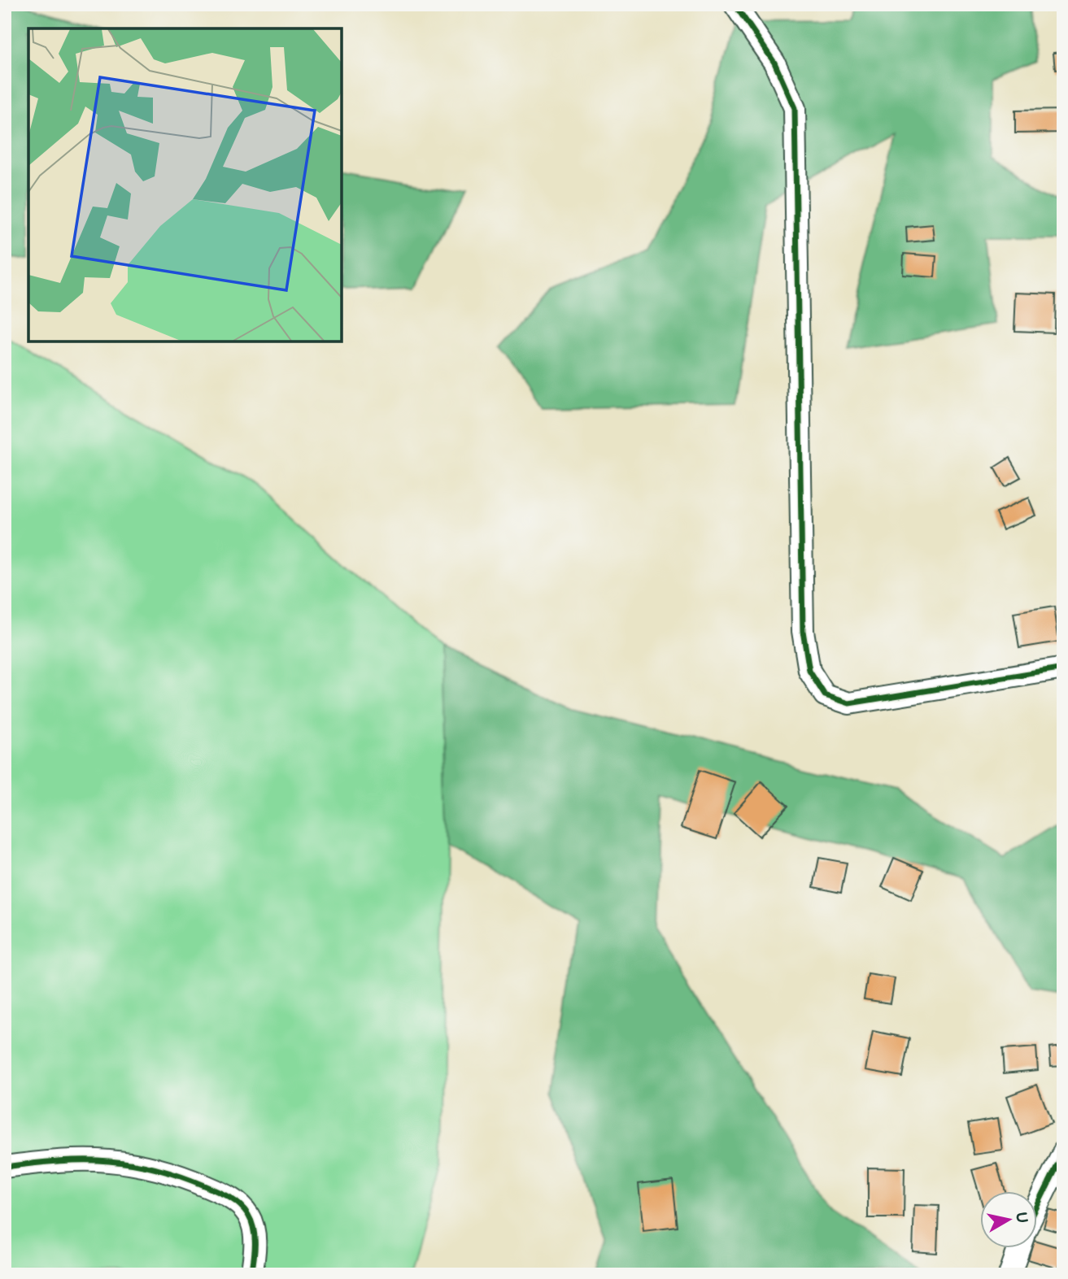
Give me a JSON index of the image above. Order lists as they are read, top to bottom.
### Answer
{
  "north": "right"
}
